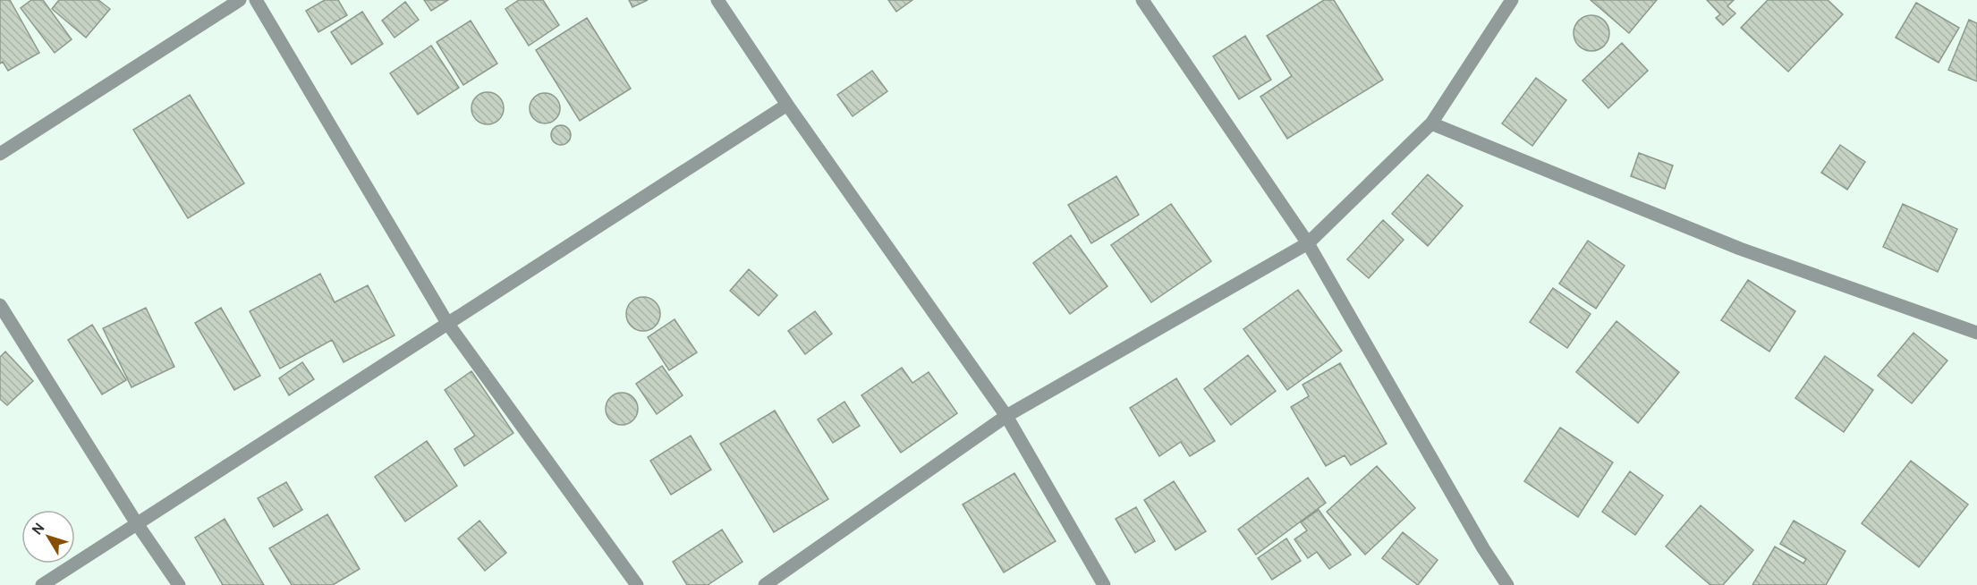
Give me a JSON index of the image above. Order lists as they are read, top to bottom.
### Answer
{
  "north": "top left"
}
